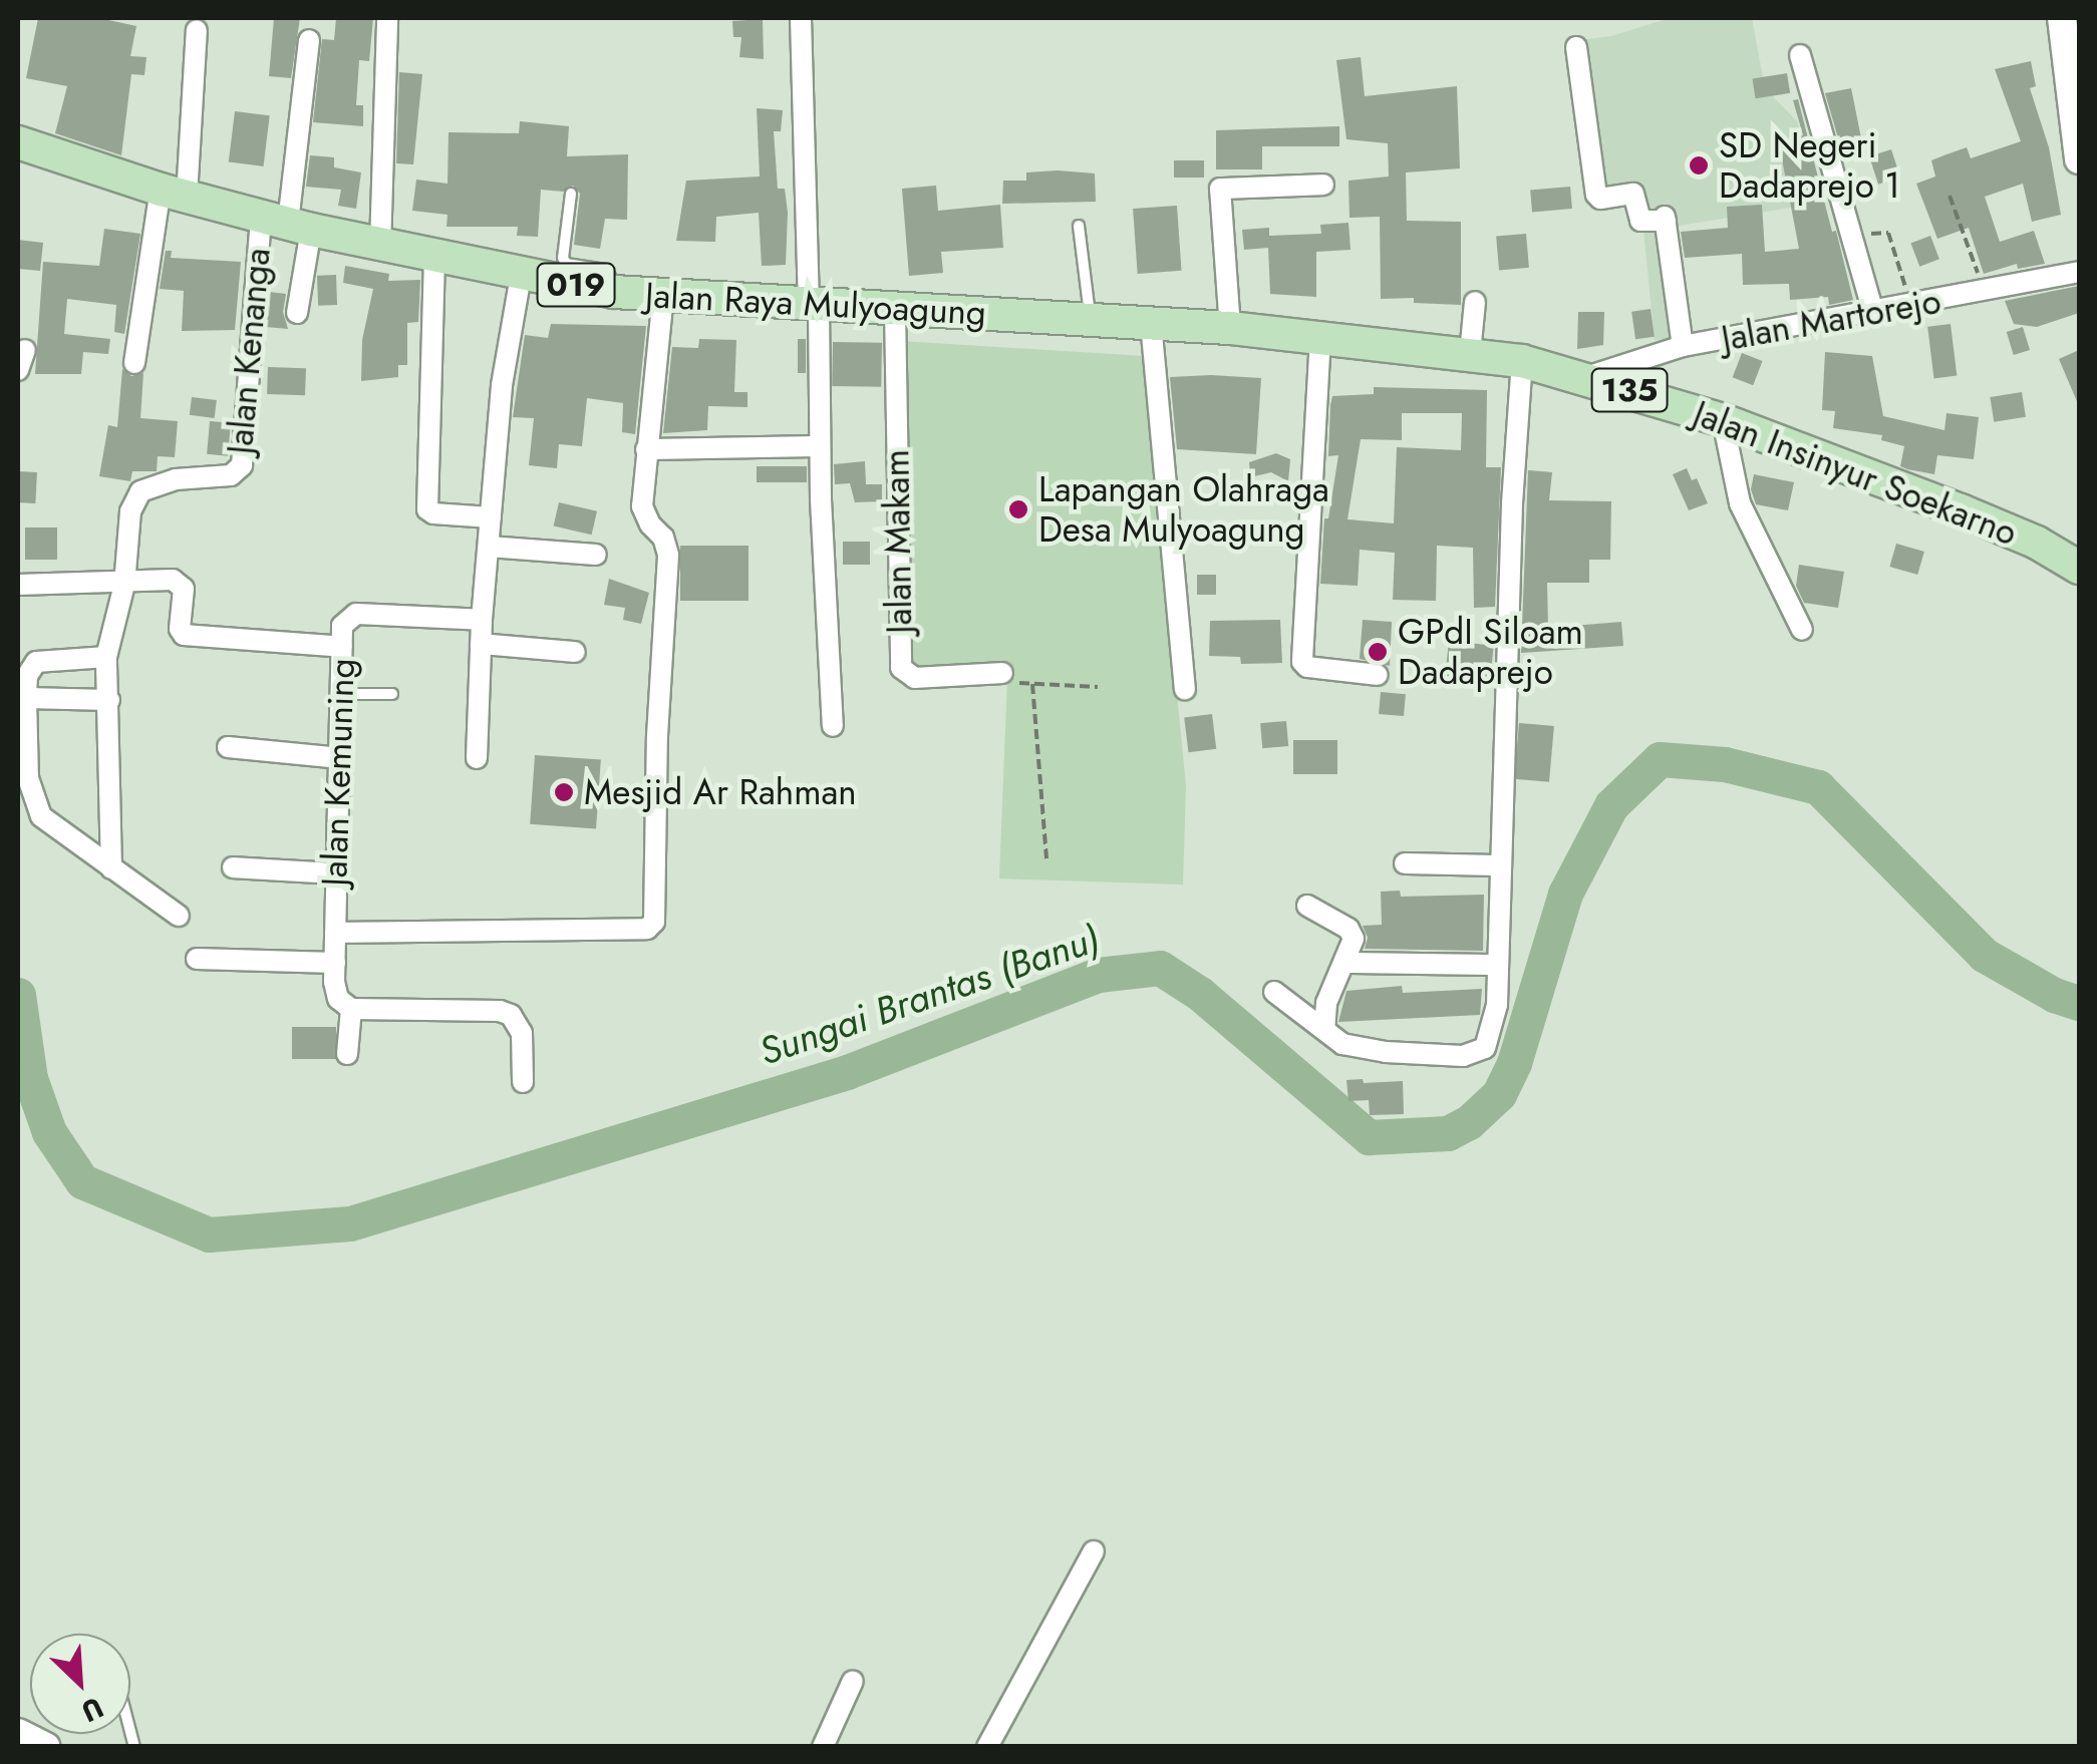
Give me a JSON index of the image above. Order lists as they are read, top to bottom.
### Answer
{
  "streets": {
    "main road": [
      "019",
      "Jalan Raya Mulyoagung",
      "135",
      "Jalan Insinyur Soekarno"
    ],
    "street": [
      "Jalan Martorejo",
      "Jalan Kenanga",
      "Jalan Makam",
      "Jalan Kemuning"
    ]
  },
  "crossings": [
    ["Jalan Raya Mulyoagung", "Jalan Kenanga"],
    ["Jalan Raya Mulyoagung", "Jalan Insinyur Soekarno"],
    ["Jalan Raya Mulyoagung", "Jalan Makam"],
    ["Jalan Martorejo", "Jalan Insinyur Soekarno"]
  ],
  "water": ["Sungai Brantas (Banu)"],
  "places": [
    "SD Negeri Dadaprejo 1",
    "Lapangan Olahraga Desa Mulyoagung",
    "GPdI Siloam Dadaprejo",
    "Mesjid Ar Rahman"
  ],
  "north": "bottom right"
}
